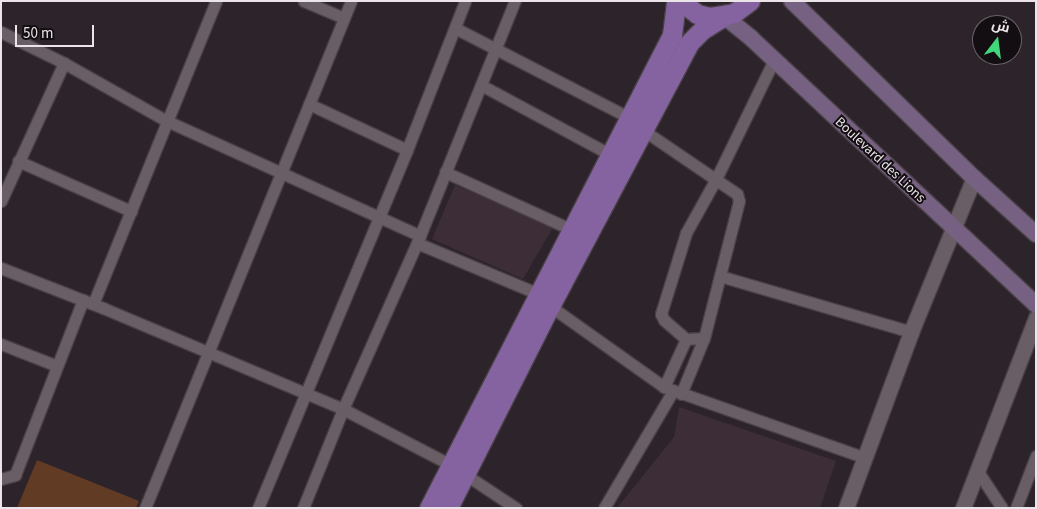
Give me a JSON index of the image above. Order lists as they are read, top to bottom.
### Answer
{
  "streets": {
    "main road": ["Boulevard des Lions"]
  },
  "scale_bar": "50 m",
  "north": "top"
}
